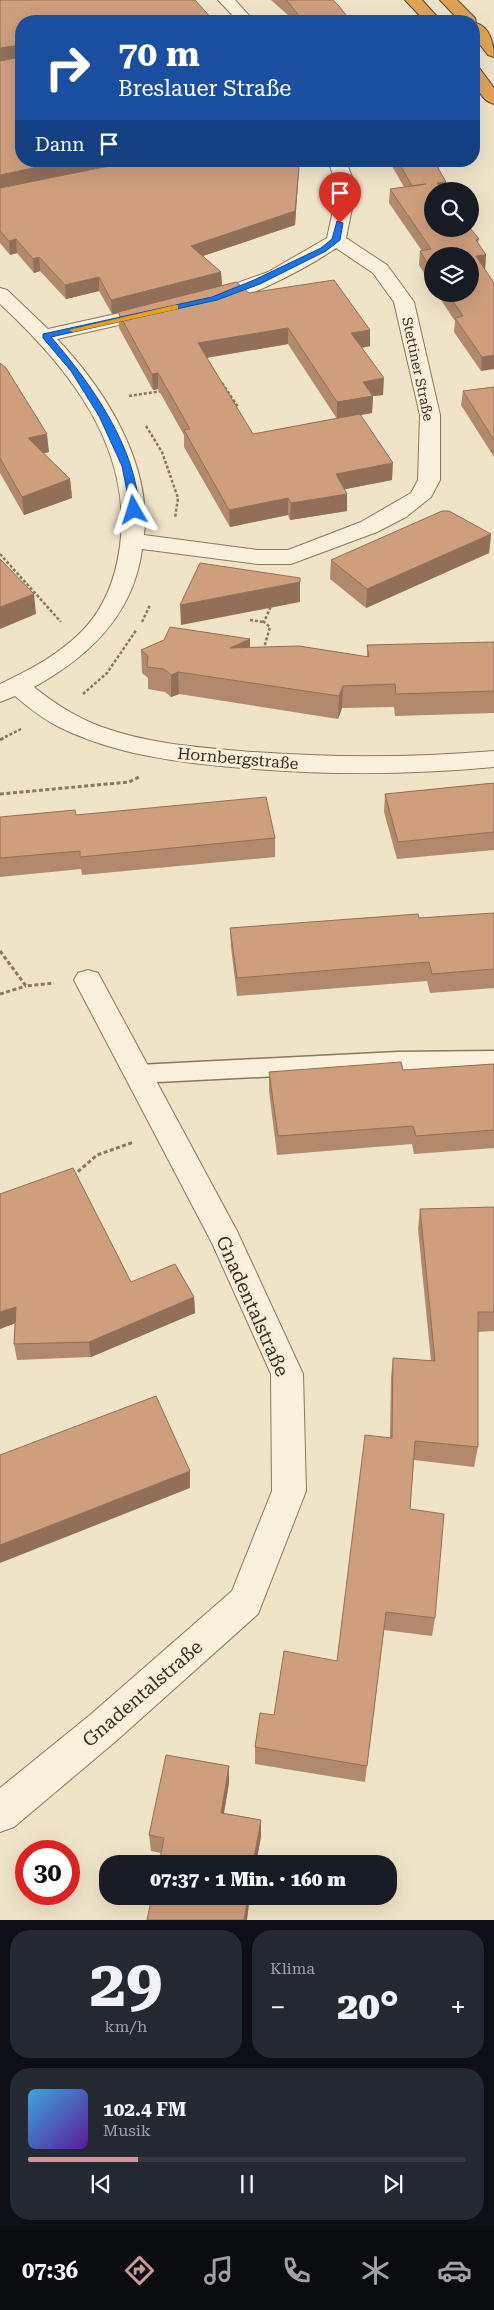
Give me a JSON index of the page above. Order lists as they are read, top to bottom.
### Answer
{
  "streets": {
    "street": ["Stettiner Straße", "Hornbergstraße", "Gnadentalstraße"]
  },
  "page": {
    "turn": ["70 m", "Breslauer Straße"],
    "then": "Dann",
    "limit": "30",
    "trip": "07:37 · 1 Min. · 160 m",
    "tile": [
      ["29", "km/h"],
      "Klima"
    ],
    "heat": ["−", "20°", "+"],
    "song": ["102.4 FM", "Musik"],
    "tabs": "07:36"
  }
}
